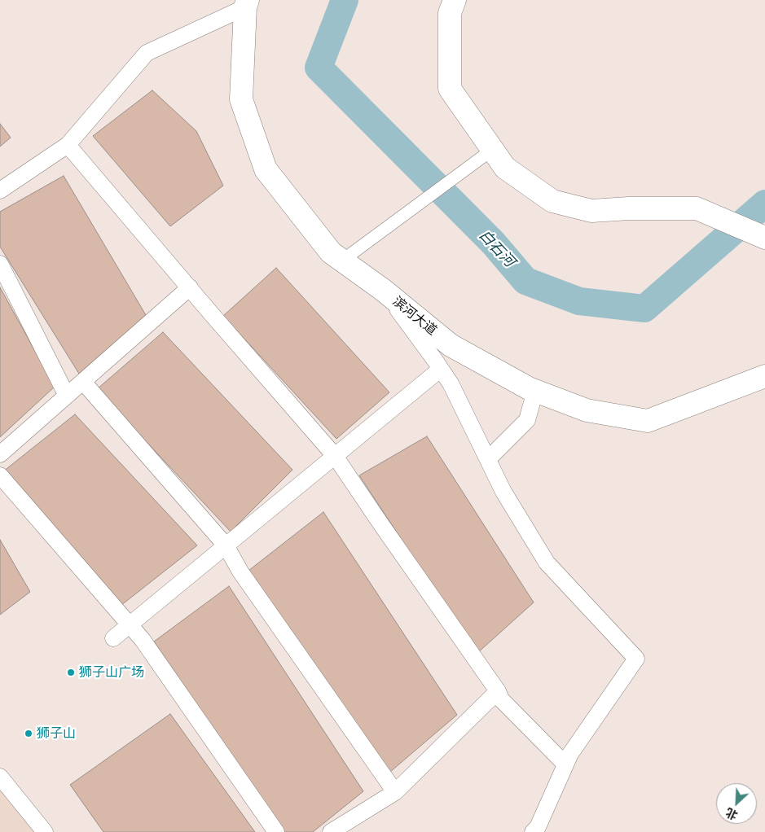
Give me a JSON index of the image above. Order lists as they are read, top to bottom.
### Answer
{
  "streets": {
    "main road": ["滨河大道"]
  },
  "water": ["白石河"],
  "places": ["狮子山广场", "狮子山"],
  "north": "bottom left"
}
